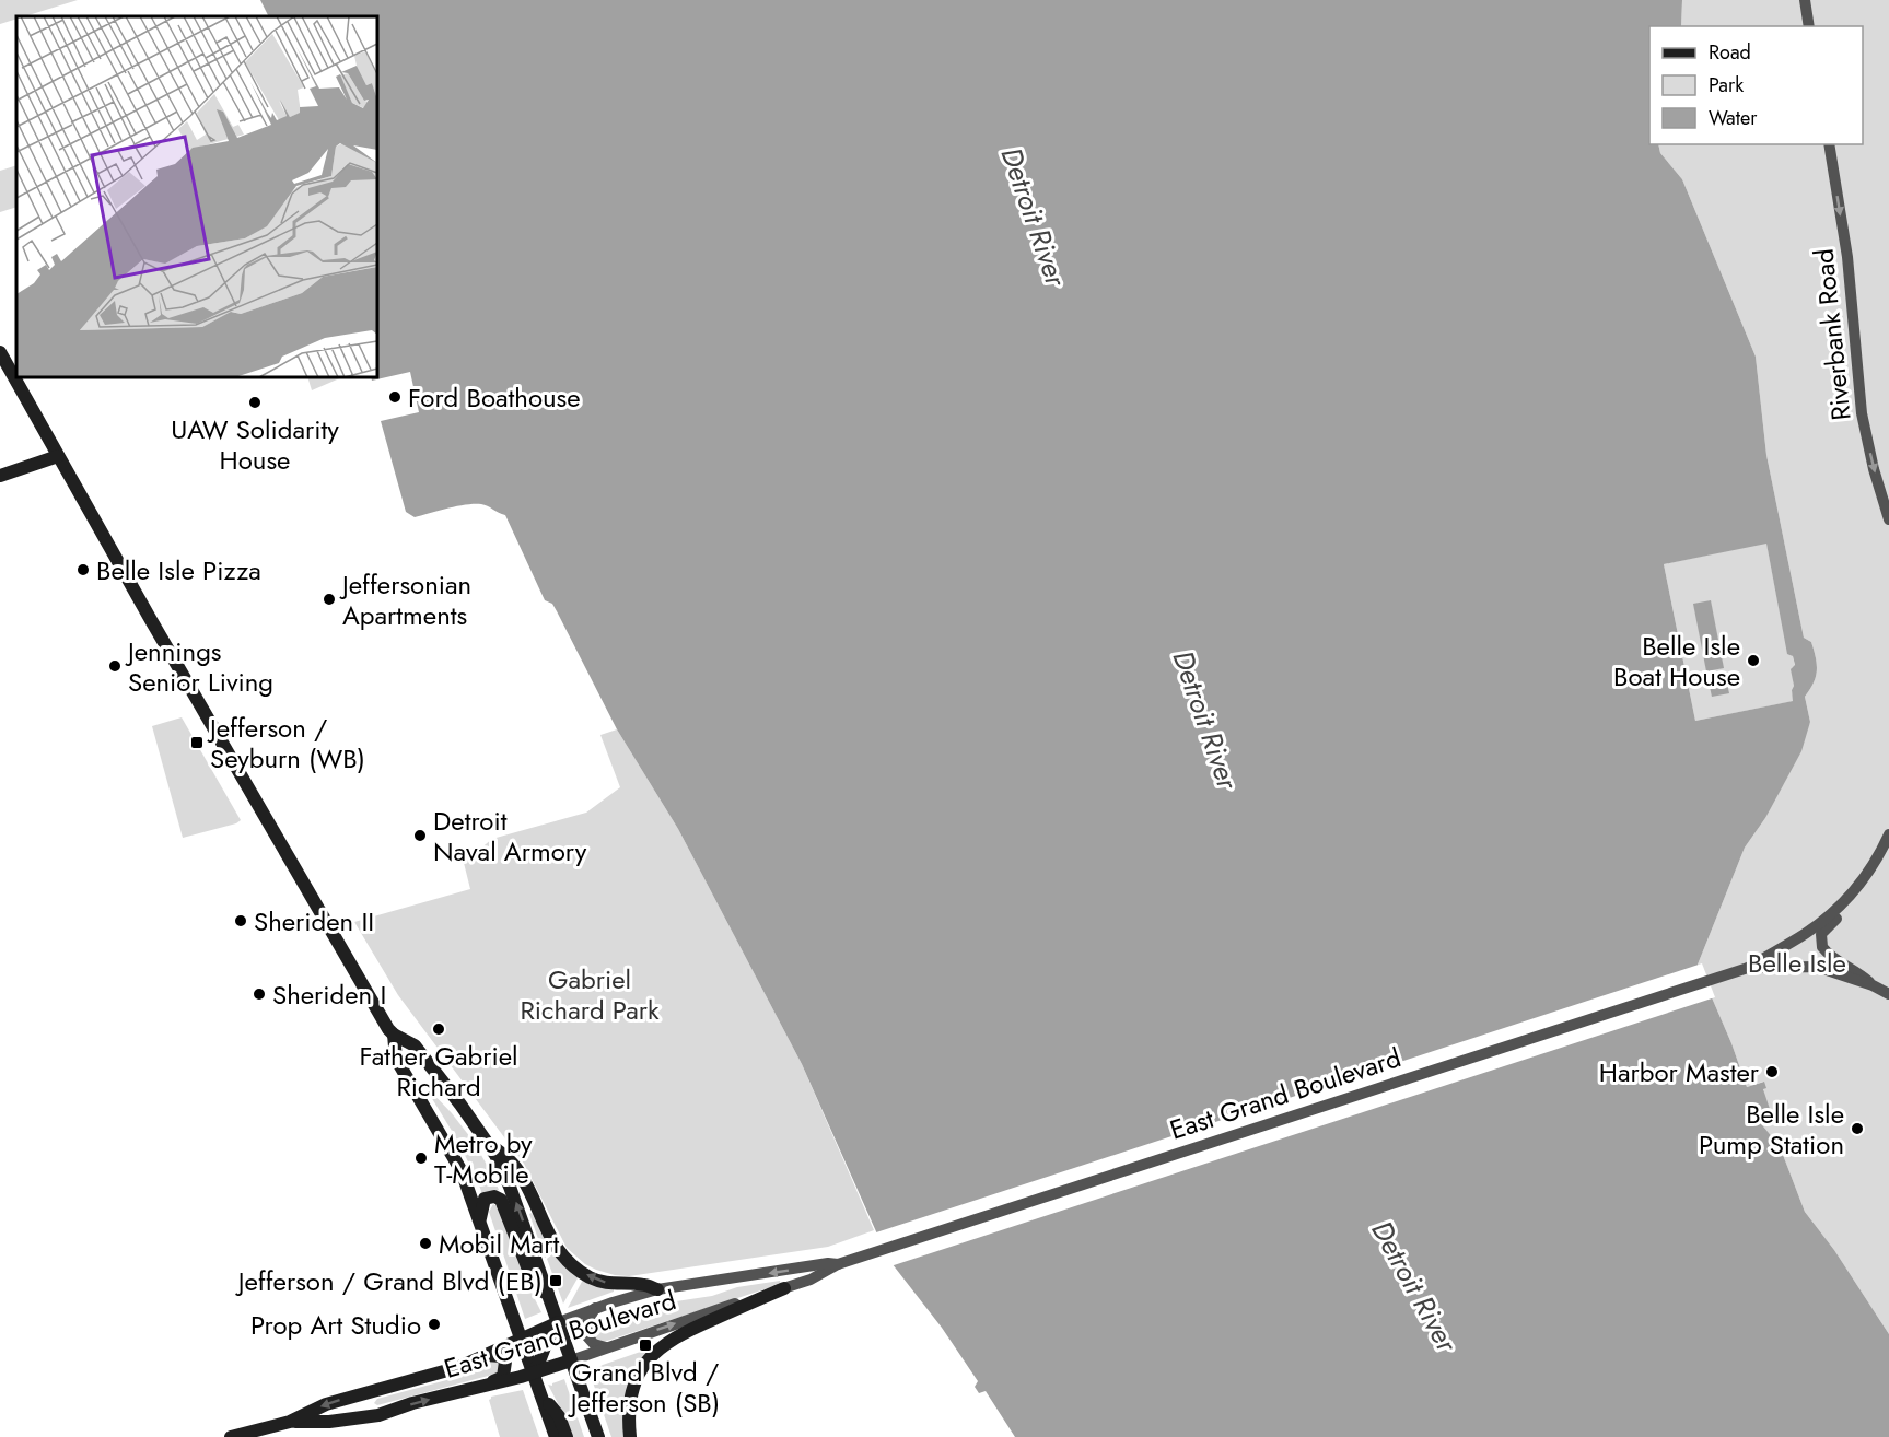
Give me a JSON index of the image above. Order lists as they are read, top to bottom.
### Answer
{
  "streets": {
    "main road": ["East Grand Boulevard"],
    "street": ["Riverbank Road"]
  },
  "one_way": ["Riverbank Road"],
  "water": ["Detroit River"],
  "parks": ["Belle Isle", "Gabriel Richard Park"],
  "places": {
    "other": [
      "Ford Boathouse",
      "UAW Solidarity House",
      "Belle Isle Pizza",
      "Jeffersonian Apartments",
      "Belle Isle Boat House",
      "Jennings Senior Living",
      "Detroit Naval Armory",
      "Sheriden II",
      "Sheriden I",
      "Father Gabriel Richard",
      "Harbor Master",
      "Belle Isle Pump Station",
      "Metro by T-Mobile",
      "Mobil Mart",
      "Prop Art Studio"
    ],
    "transit": ["Jefferson / Seyburn (WB)", "Jefferson / Grand Blvd (EB)", "Grand Blvd / Jefferson (SB)"]
  },
  "legend": ["Road", "Park", "Water"]
}
